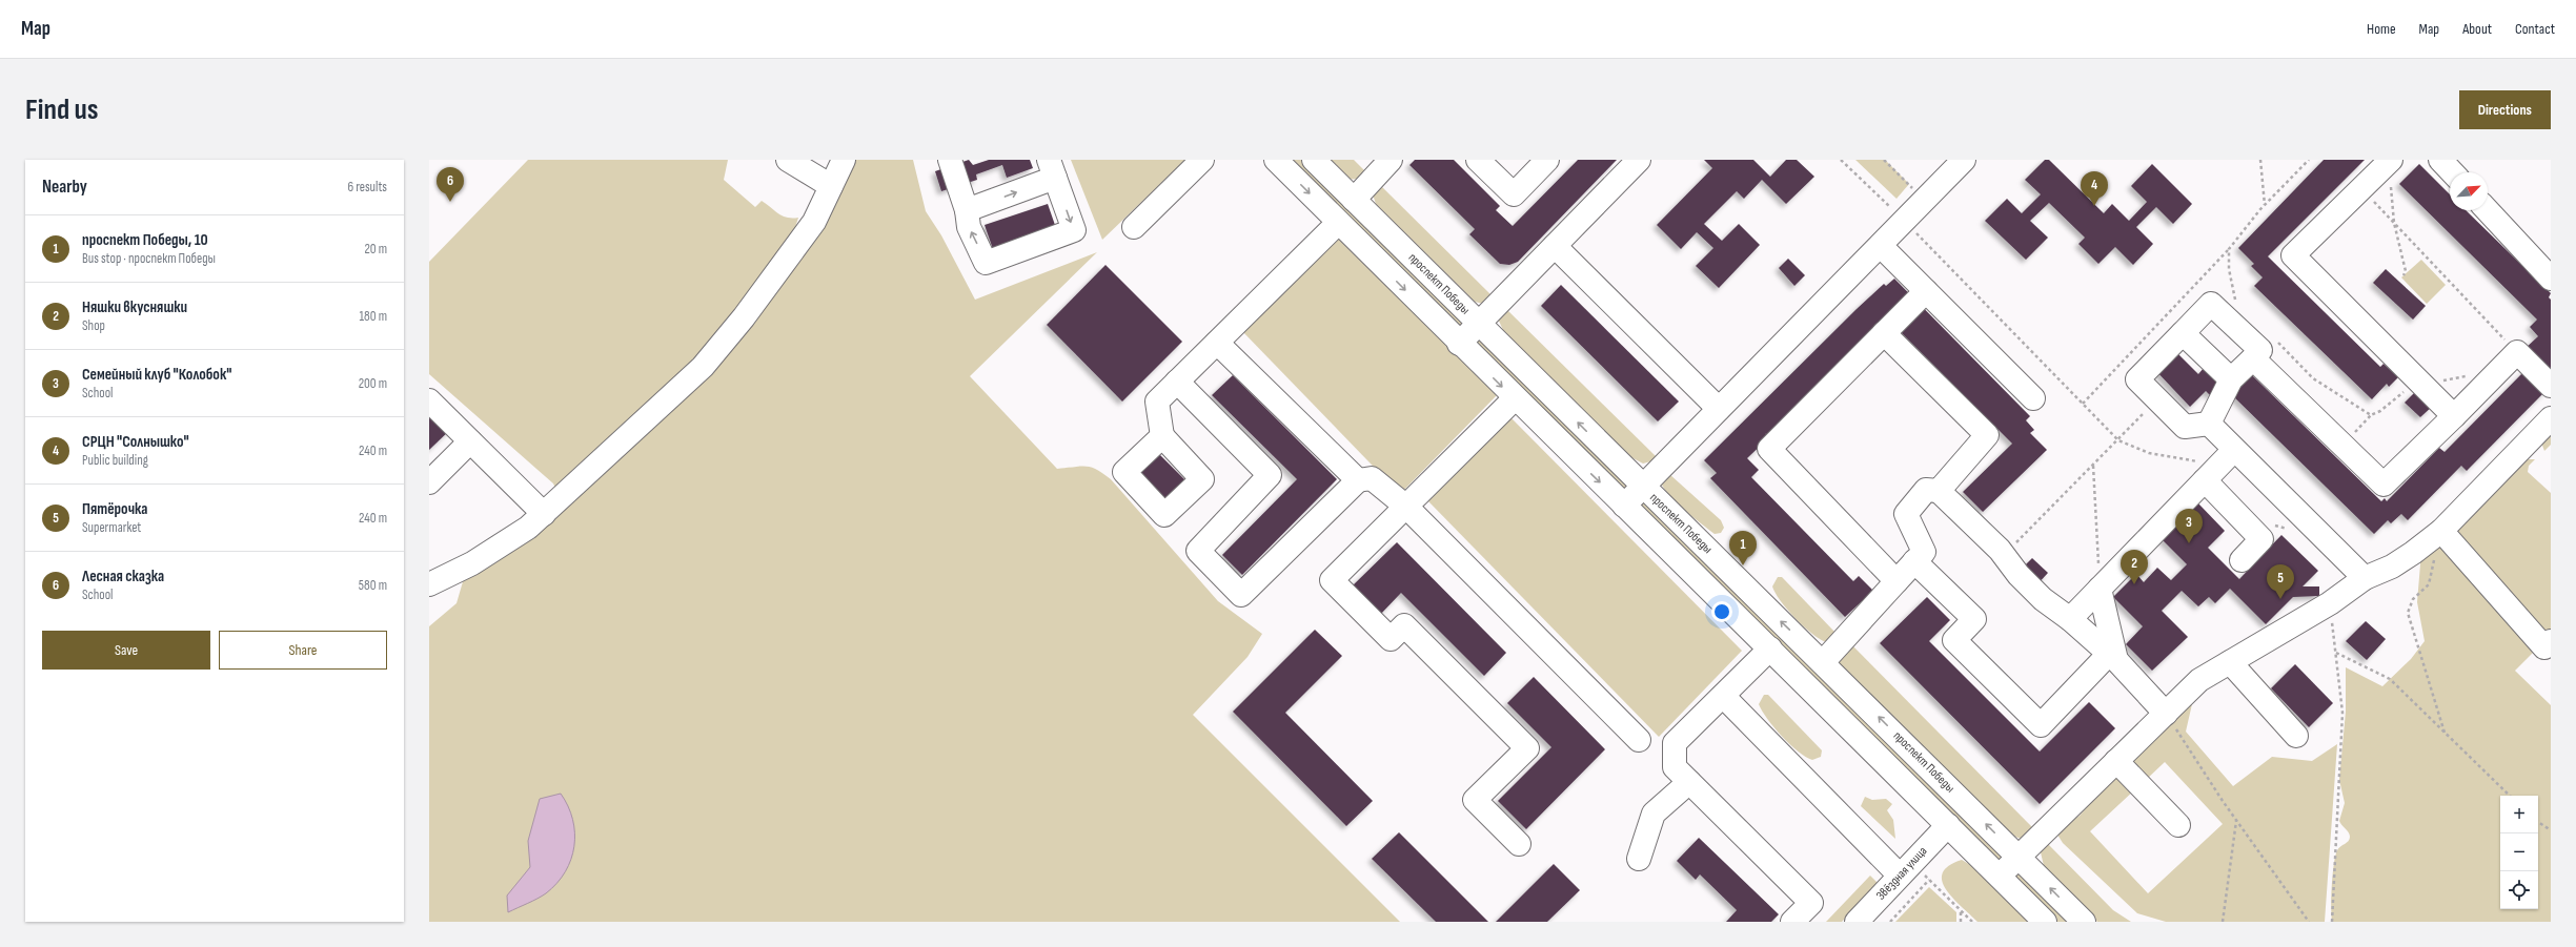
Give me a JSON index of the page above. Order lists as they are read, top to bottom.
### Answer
{
  "streets": {
    "main road": ["проспект Победы", "Звёздная улица"]
  },
  "crossings": [
    ["проспект Победы", "Звёздная улица"]
  ],
  "north": "top right",
  "page": {
    "header": "Map",
    "nav": [
      "Home",
      "Map",
      "About",
      "Contact"
    ],
    "buttons": [
      "Directions",
      ["Save", "Share"]
    ],
    "title": "Find us",
    "heading": ["Nearby", "6 results"],
    "pins": [
      "6",
      "4",
      "3",
      "1",
      "2",
      "5"
    ],
    "list": [
      {
        "mark": "1",
        "name": "проспект Победы, 10",
        "note": "Bus stop · проспект Победы",
        "value": "20 m"
      },
      {
        "mark": "2",
        "name": "Няшки вкусняшки",
        "note": "Shop",
        "value": "180 m"
      },
      {
        "mark": "3",
        "name": "Семейный клуб \"Колобок\"",
        "note": "School",
        "value": "200 m"
      },
      {
        "mark": "4",
        "name": "СРЦН \"Солнышко\"",
        "note": "Public building",
        "value": "240 m"
      },
      {
        "mark": "5",
        "name": "Пятёрочка",
        "note": "Supermarket",
        "value": "240 m"
      },
      {
        "mark": "6",
        "name": "Лесная сказка",
        "note": "School",
        "value": "580 m"
      }
    ],
    "map_buttons": ["+", "−"]
  }
}
